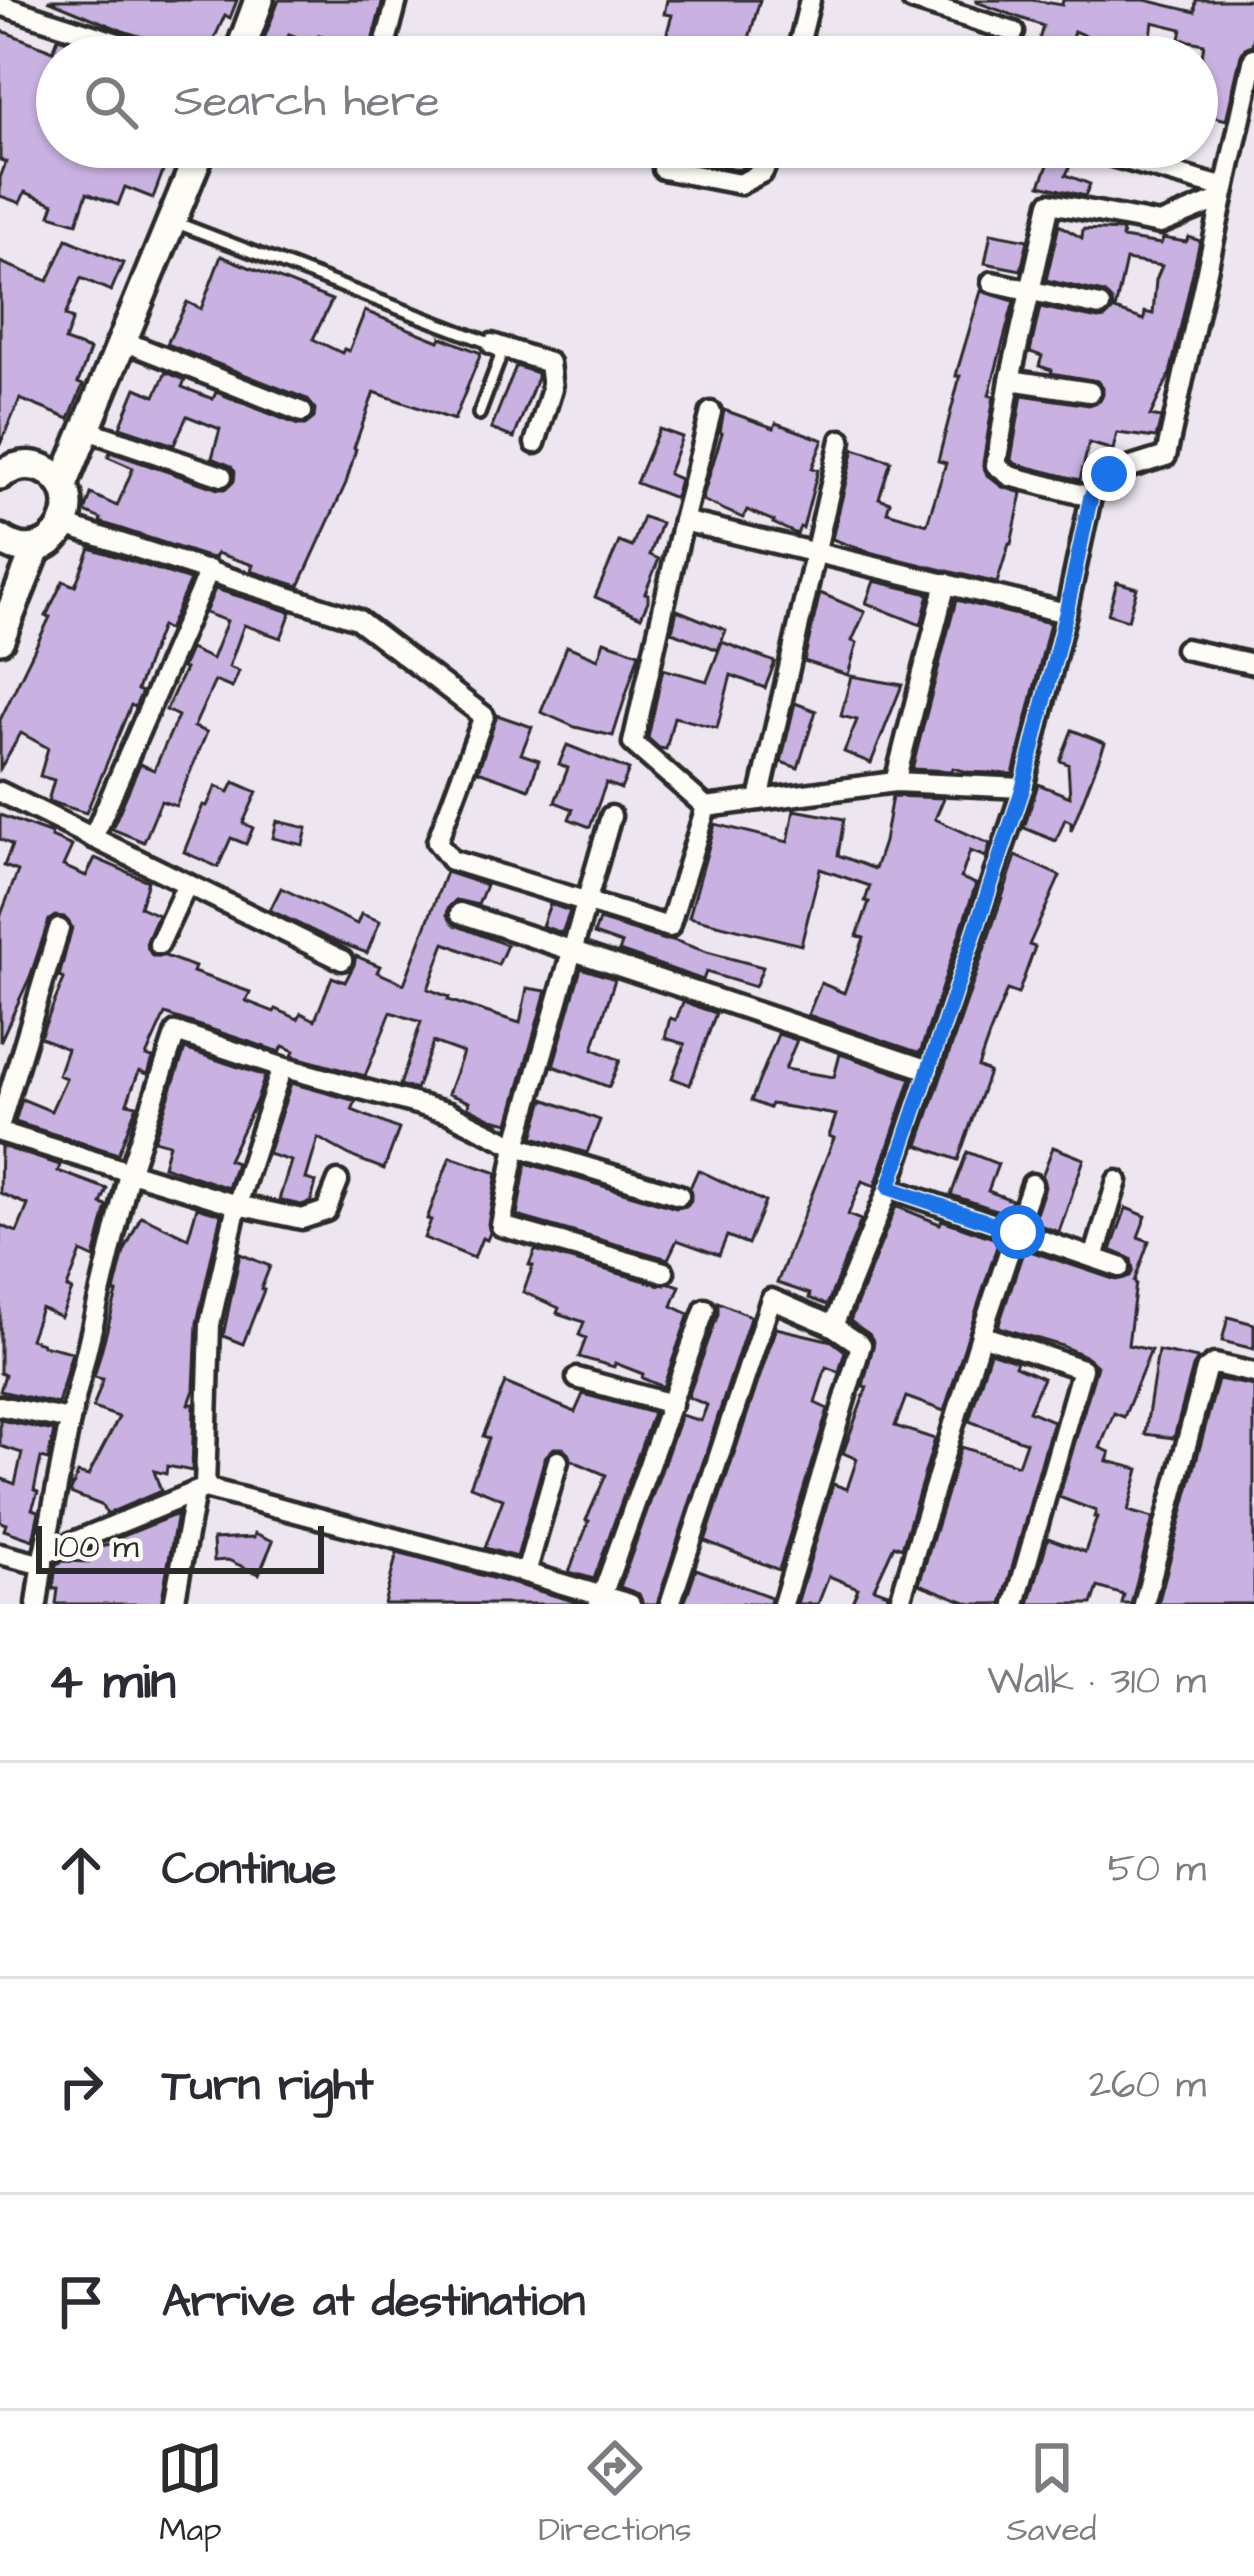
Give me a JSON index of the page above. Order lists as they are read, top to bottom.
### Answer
{
  "scale_bar": "100 m",
  "page": {
    "search": "Search here",
    "scale": "100 m",
    "heading": ["4 min", "Walk · 310 m"],
    "list": [
      ["Continue", "50 m"],
      ["Turn right", "260 m"],
      "Arrive at destination"
    ],
    "nav": ["Map", "Directions", "Saved"]
  }
}
